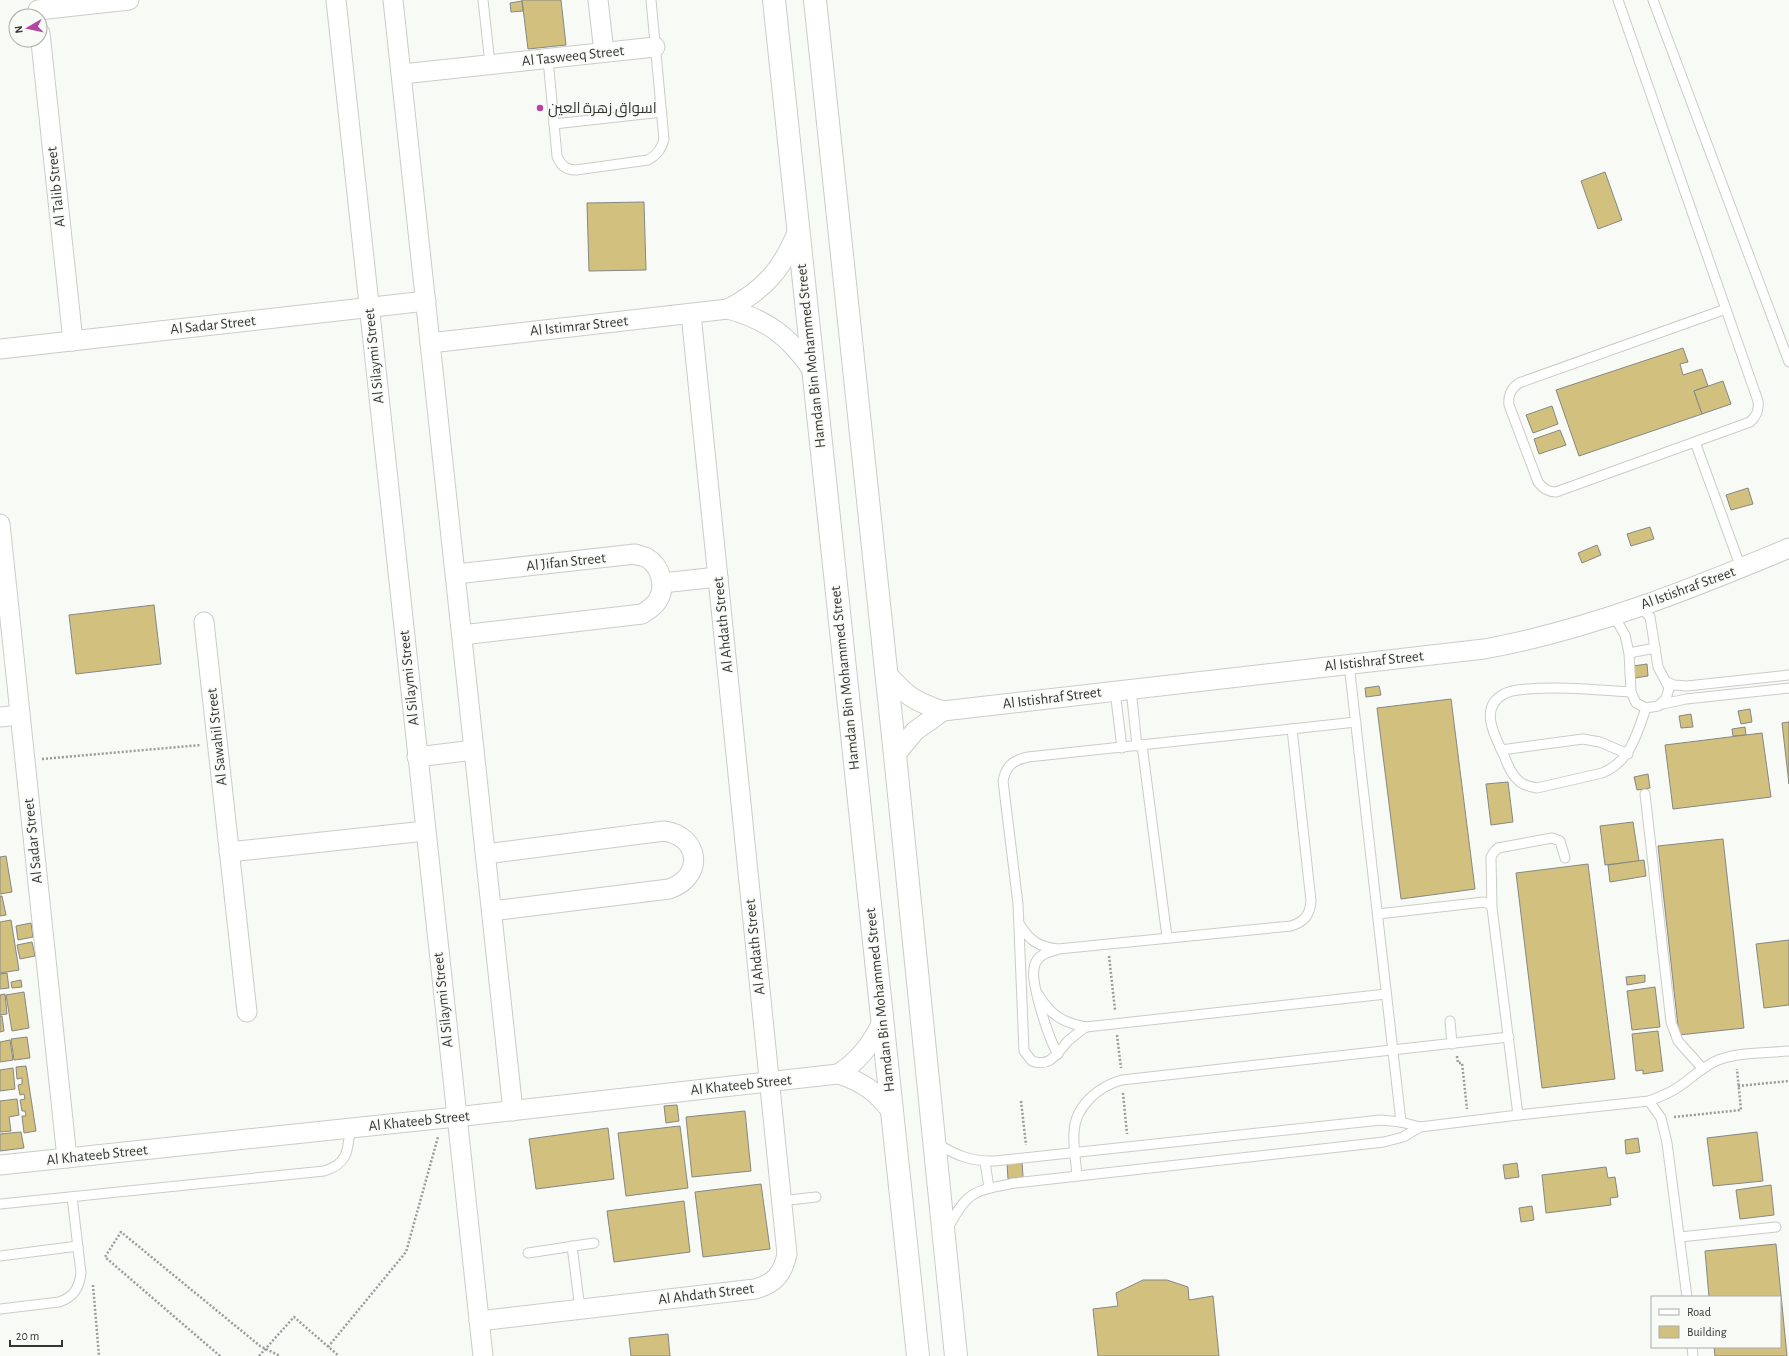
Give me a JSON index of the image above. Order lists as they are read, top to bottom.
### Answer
{
  "streets": {
    "main road": ["Hamdan Bin Mohammed Street"],
    "street": [
      "Al Tasweeq Street",
      "Al Talib Street",
      "Al Sadar Street",
      "Al Istimrar Street",
      "Al Silaymi Street",
      "Al Jifan Street",
      "Al Istishraf Street",
      "Al Ahdath Street",
      "Al Sawahil Street",
      "Al Khateeb Street"
    ]
  },
  "crossings": [
    ["Al Talib Street", "Al Sadar Street"],
    ["Al Sadar Street", "Al Silaymi Street"],
    ["Al Sadar Street", "Al Khateeb Street"],
    ["Al Istimrar Street", "Hamdan Bin Mohammed Street"],
    ["Al Istimrar Street", "Al Ahdath Street"],
    ["Al Silaymi Street", "Al Ahdath Street"],
    ["Al Silaymi Street", "Al Khateeb Street"],
    ["Hamdan Bin Mohammed Street", "Al Khateeb Street"],
    ["Al Ahdath Street", "Al Khateeb Street"]
  ],
  "places": ["اسواق زهرة العين"],
  "legend": ["Road", "Building"],
  "scale_bar": "20 m",
  "north": "left"
}
